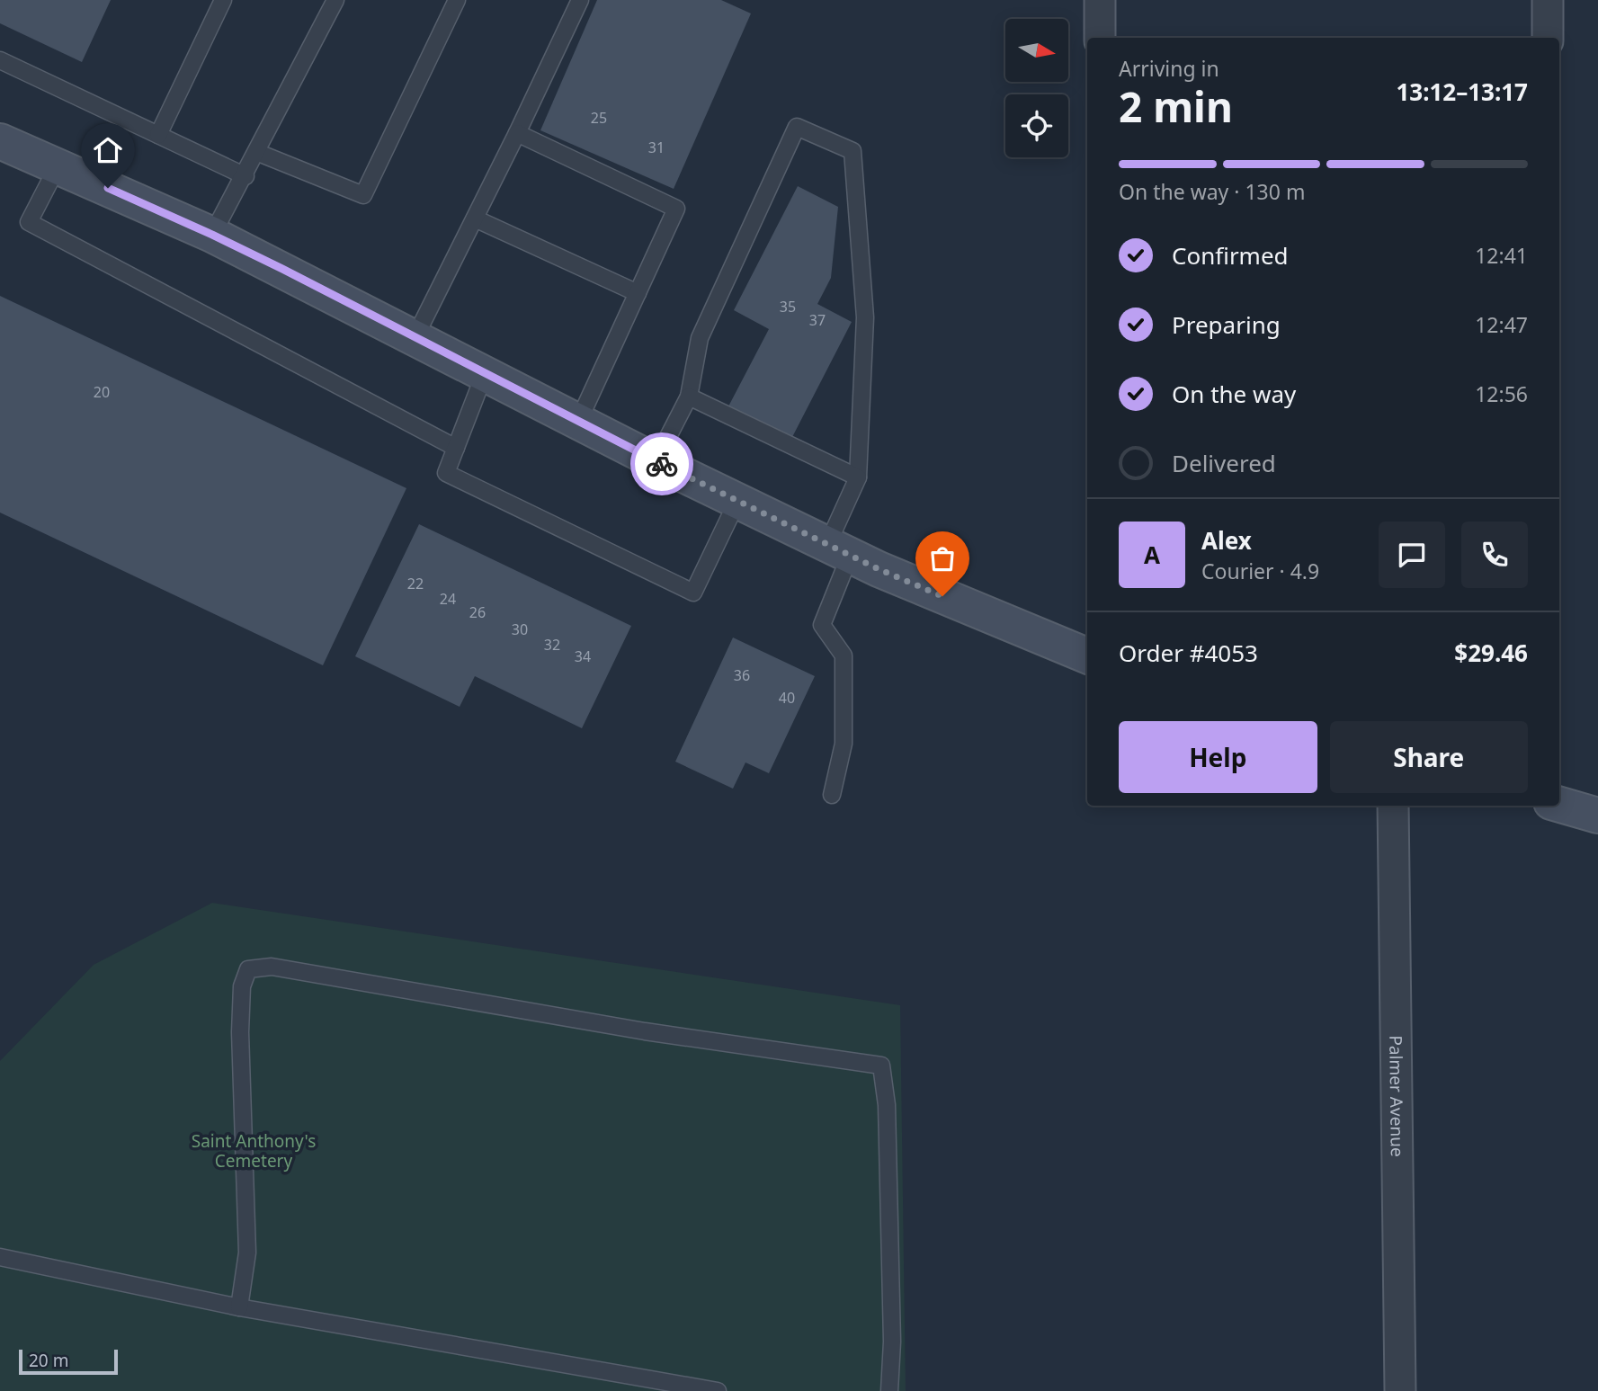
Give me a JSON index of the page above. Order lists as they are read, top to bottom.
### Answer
{
  "streets": {
    "street": ["Palmer Avenue"]
  },
  "parks": ["Saint Anthony's Cemetery"],
  "house_numbers": [
    "25",
    "31",
    "35",
    "37",
    "20",
    "22",
    "24",
    "26",
    "30",
    "32",
    "34",
    "36",
    "40"
  ],
  "scale_bar": "20 m",
  "north": "right",
  "page": {
    "heading": ["2 min", "Arriving in", "13:12–13:17"],
    "panel": [
      "Alex",
      "Courier · 4.9",
      "Order #4053",
      "$29.46"
    ],
    "bar": "On the way · 130 m",
    "list": [
      ["Confirmed", "12:41"],
      ["Preparing", "12:47"],
      ["On the way", "12:56"],
      "Delivered"
    ],
    "round": "A",
    "buttons": ["Help", "Share"],
    "scale": "20 m"
  }
}
